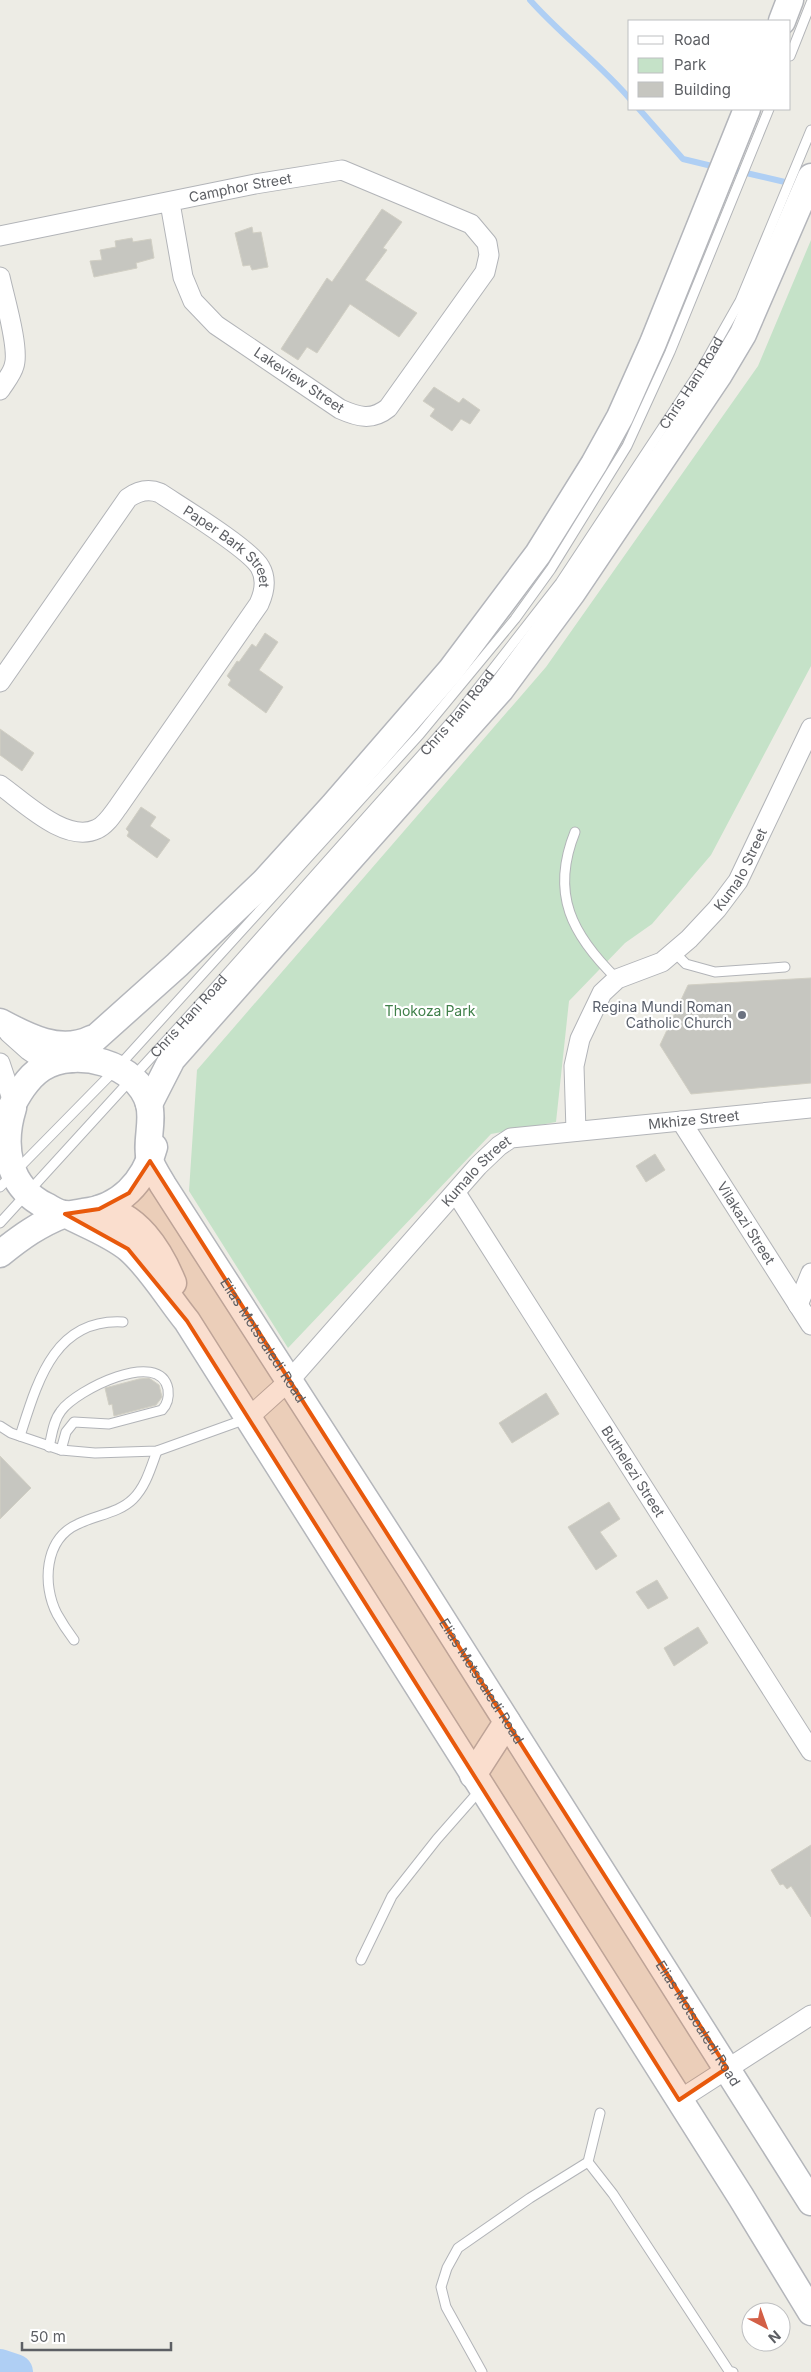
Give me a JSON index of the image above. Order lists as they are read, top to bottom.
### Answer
{
  "streets": {
    "main road": ["Chris Hani Road", "Elias Motsoaledi Road"],
    "street": [
      "Camphor Street",
      "Lakeview Street",
      "Paper Bark Street",
      "Kumalo Street",
      "Mkhize Street",
      "Vilakazi Street",
      "Buthelezi Street"
    ]
  },
  "crossings": [
    ["Camphor Street", "Lakeview Street"],
    ["Chris Hani Road", "Elias Motsoaledi Road"],
    ["Kumalo Street", "Mkhize Street"],
    ["Kumalo Street", "Elias Motsoaledi Road"],
    ["Kumalo Street", "Buthelezi Street"],
    ["Mkhize Street", "Vilakazi Street"]
  ],
  "parks": ["Thokoza Park"],
  "places": ["Regina Mundi Roman Catholic Church"],
  "legend": ["Road", "Park", "Building"],
  "scale_bar": "50 m",
  "north": "bottom right"
}
